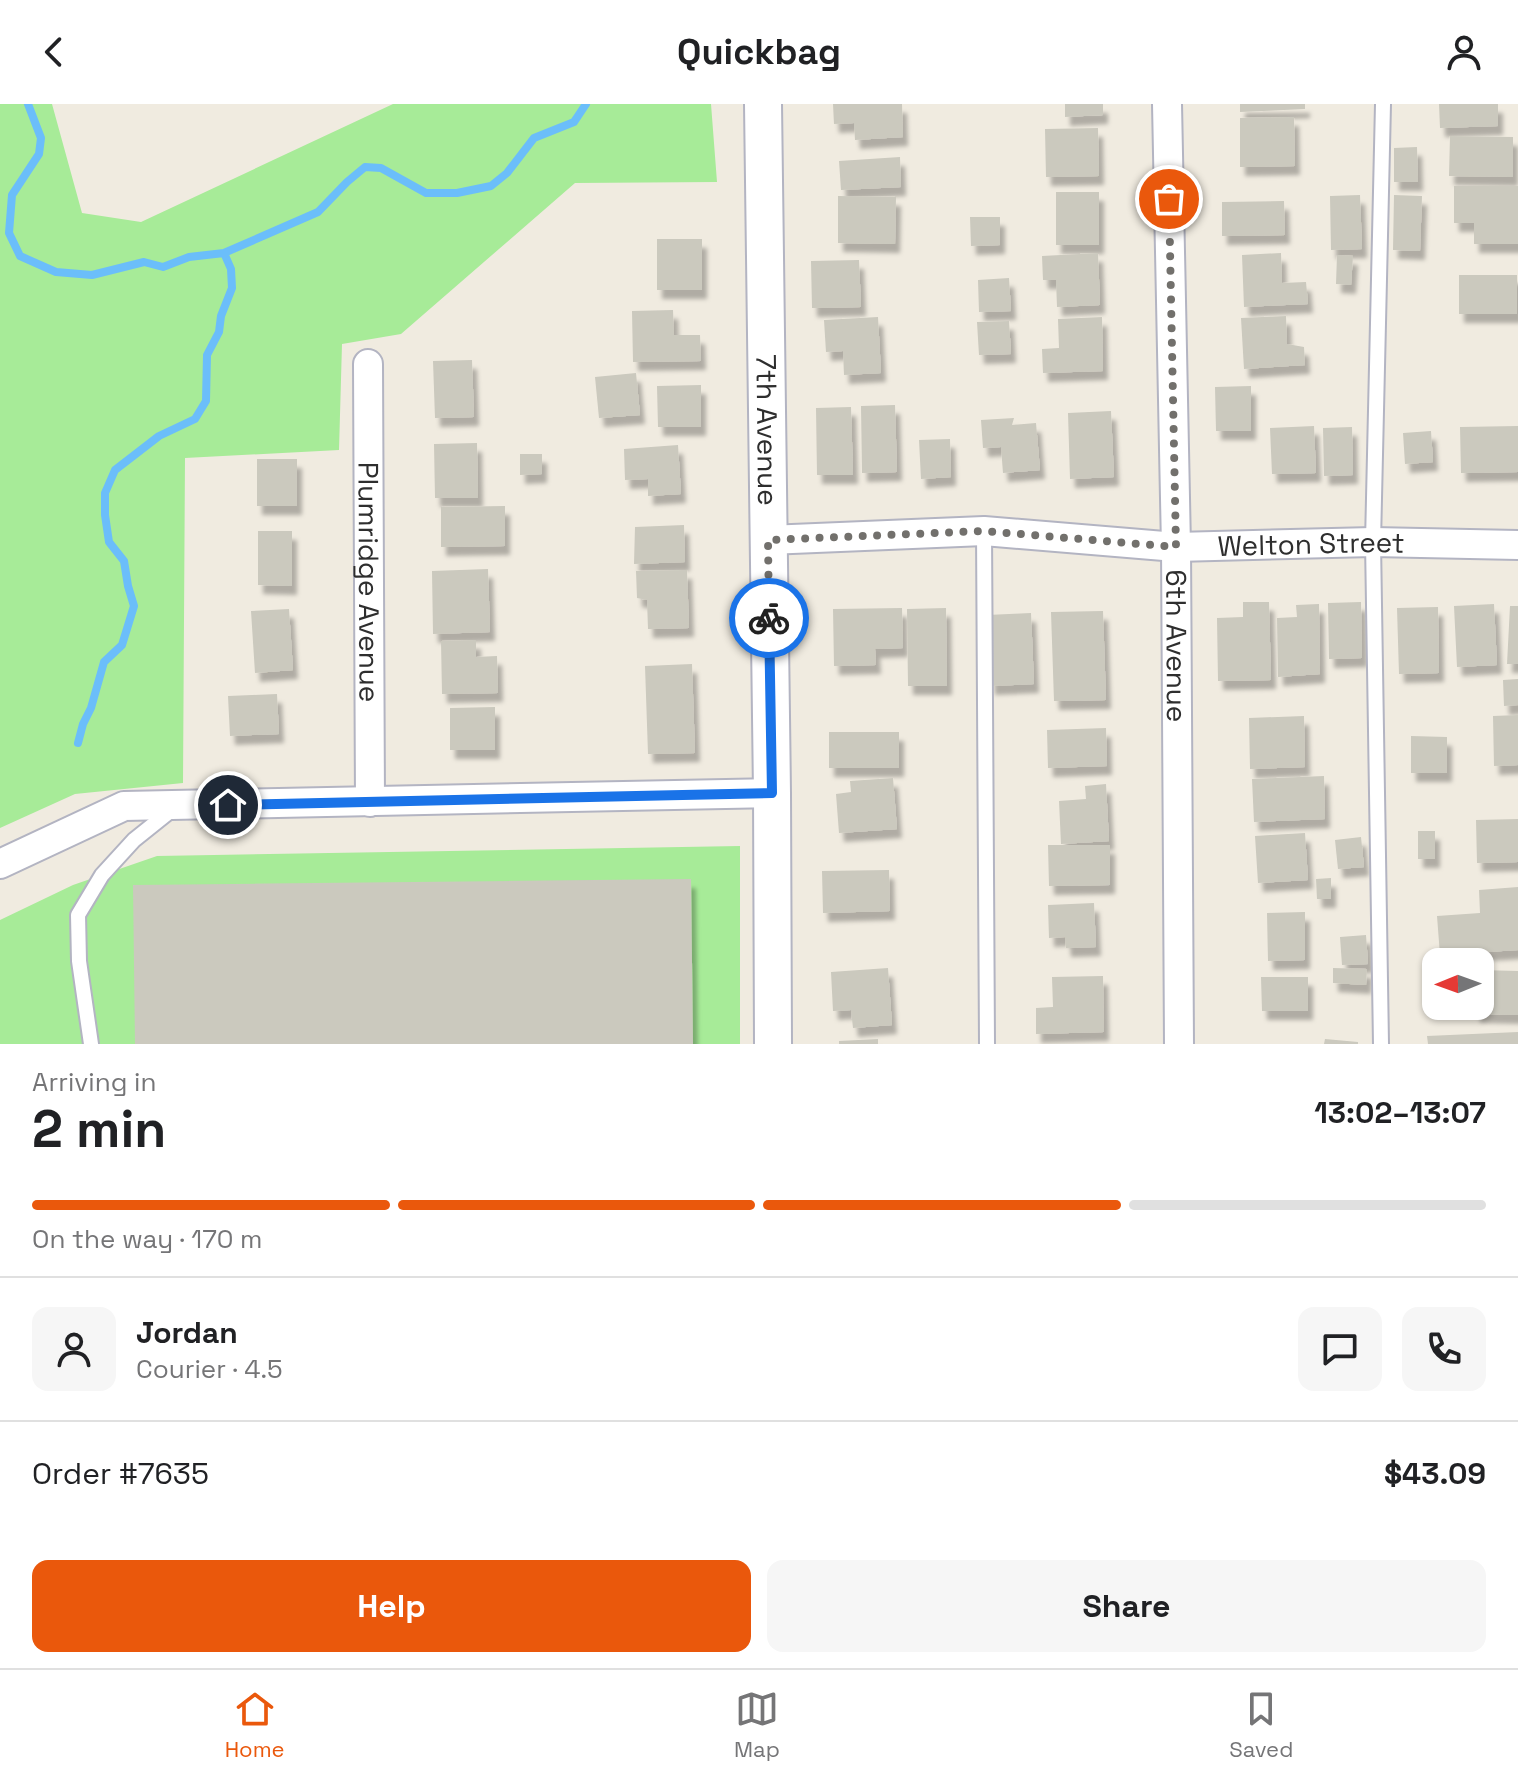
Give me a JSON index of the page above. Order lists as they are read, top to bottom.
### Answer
{
  "streets": {
    "street": [
      "7th Avenue",
      "Welton Street",
      "Plumridge Avenue",
      "6th Avenue"
    ]
  },
  "crossings": [
    ["7th Avenue", "Welton Street"],
    ["Welton Street", "6th Avenue"]
  ],
  "north": "left",
  "page": {
    "header": "Quickbag",
    "heading": ["2 min", "Arriving in", "13:02–13:07"],
    "panel": [
      "Jordan",
      "Courier · 4.5",
      "Order #7635",
      "$43.09"
    ],
    "bar": "On the way · 170 m",
    "buttons": ["Help", "Share"],
    "tabs": ["Home", "Map", "Saved"]
  }
}
